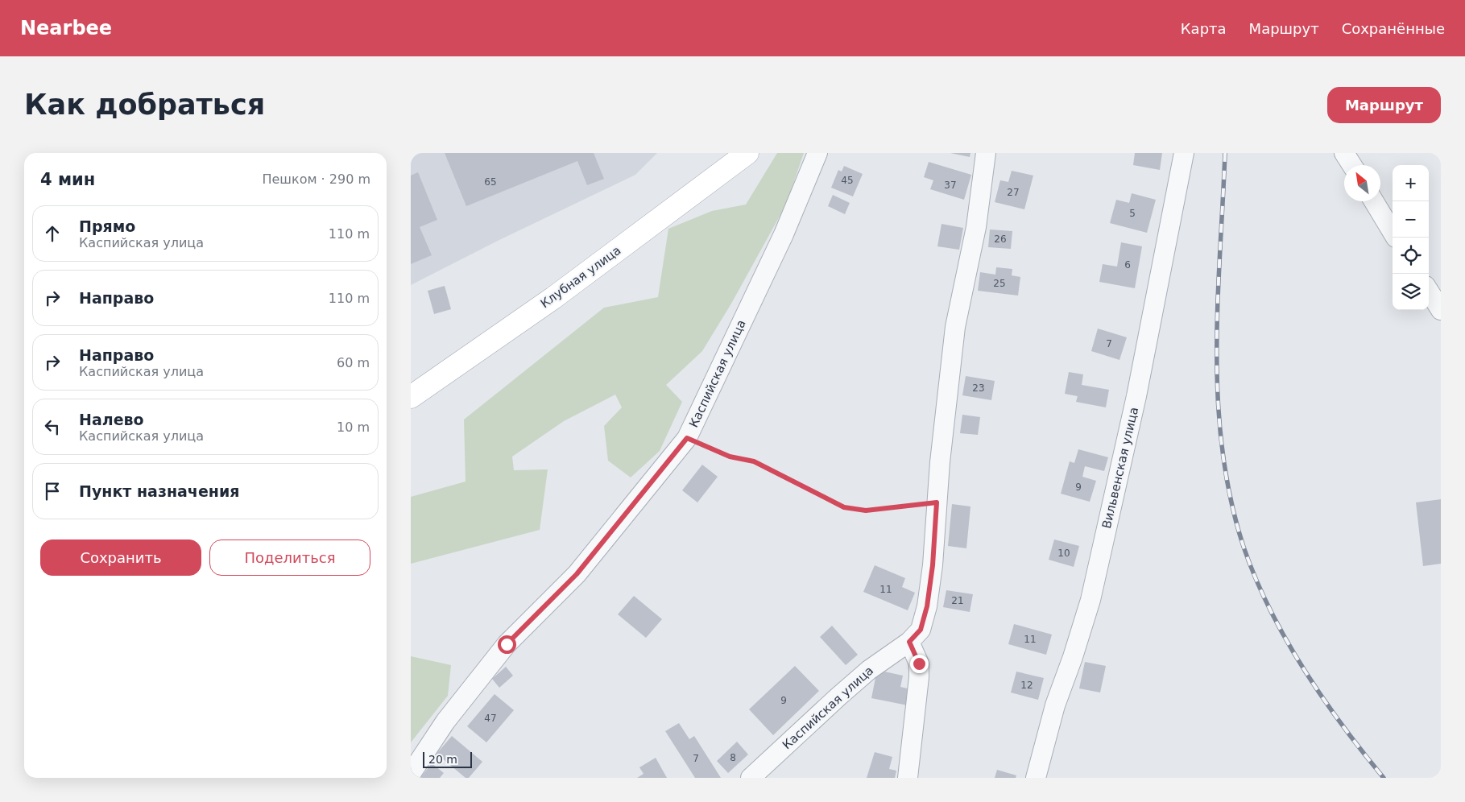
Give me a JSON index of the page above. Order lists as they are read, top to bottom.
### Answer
{
  "streets": {
    "main road": ["Клубная улица"],
    "street": ["Каспийская улица", "Вильвенская улица"]
  },
  "house_numbers": [
    "45",
    "65",
    "37",
    "27",
    "5",
    "26",
    "6",
    "25",
    "7",
    "23",
    "9",
    "10",
    "11",
    "21",
    "11",
    "12",
    "9",
    "47",
    "8",
    "7"
  ],
  "scale_bar": "20 m",
  "north": "top left",
  "page": {
    "header": "Nearbee",
    "nav": ["Карта", "Маршрут", "Сохранённые"],
    "buttons": [
      "Маршрут",
      ["Сохранить", "Поделиться"]
    ],
    "title": "Как добраться",
    "heading": ["4 мин", "Пешком · 290 m"],
    "map_buttons": ["+", "−"],
    "list": [
      ["Прямо", "Каспийская улица", "110 m"],
      ["Направо", "110 m"],
      ["Направо", "Каспийская улица", "60 m"],
      ["Налево", "Каспийская улица", "10 m"],
      "Пункт назначения"
    ],
    "scale": "20 m"
  }
}
